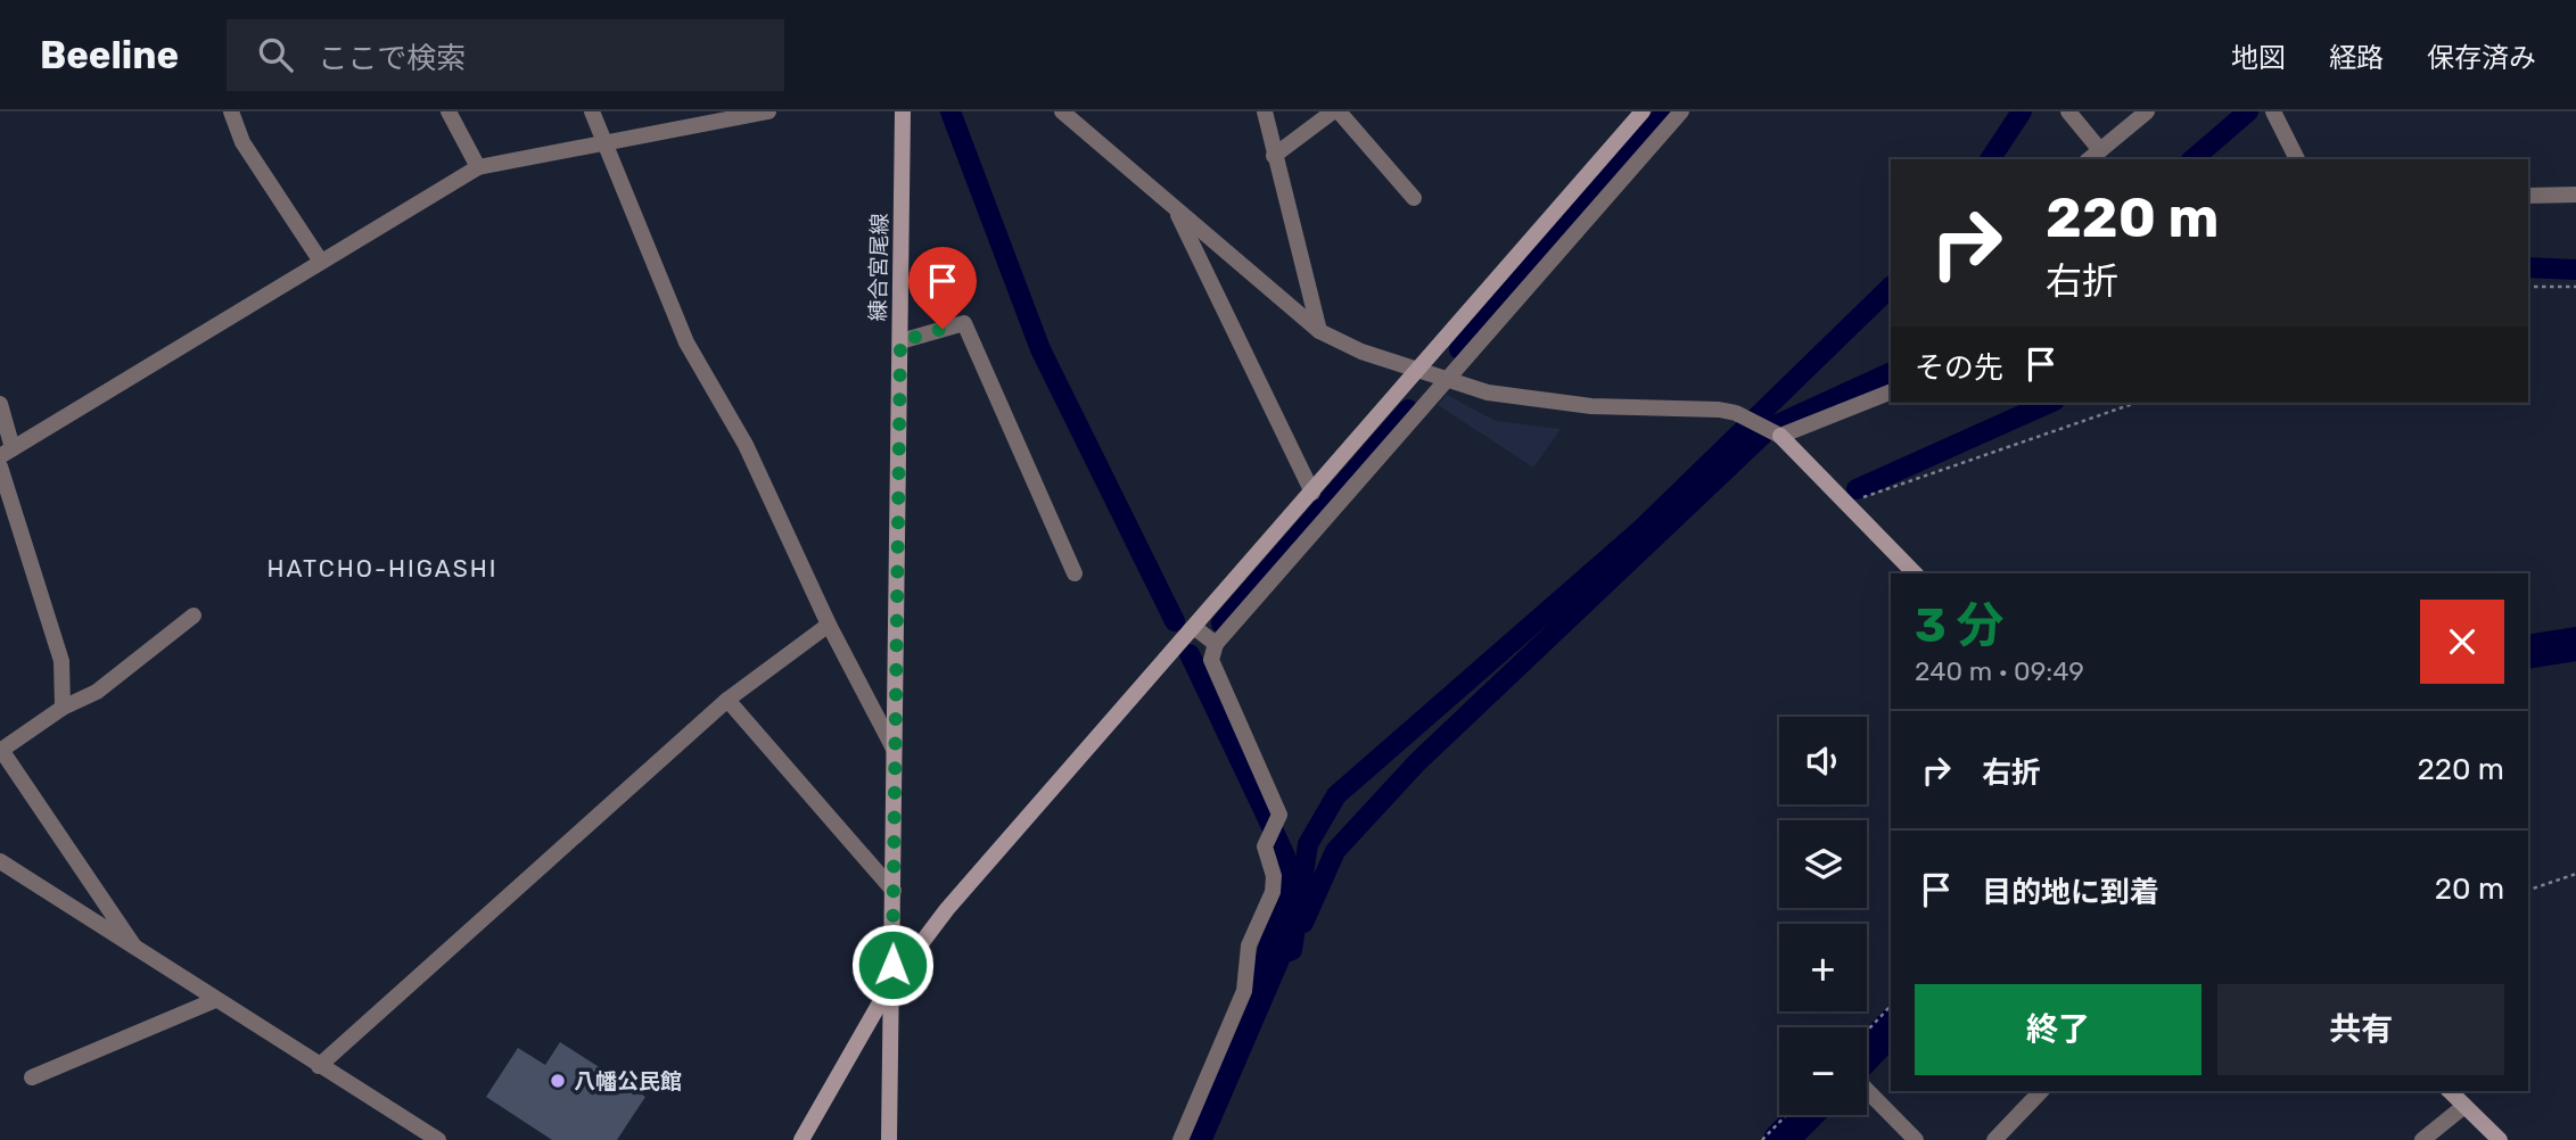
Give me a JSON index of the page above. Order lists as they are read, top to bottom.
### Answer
{
  "streets": {
    "street": ["練合宮尾線"]
  },
  "districts": ["HATCHO-HIGASHI"],
  "places": ["八幡公民館"],
  "page": {
    "header": "Beeline",
    "search": "ここで検索",
    "nav": ["地図", "経路", "保存済み"],
    "turn": ["220 m", "右折"],
    "then": "その先",
    "heading": ["3 分", "240 m · 09:49"],
    "list": [
      {
        "name": "右折",
        "value": "220 m"
      },
      {
        "name": "目的地に到着",
        "value": "20 m"
      }
    ],
    "map_buttons": ["+", "−"],
    "buttons": ["終了", "共有"]
  }
}
